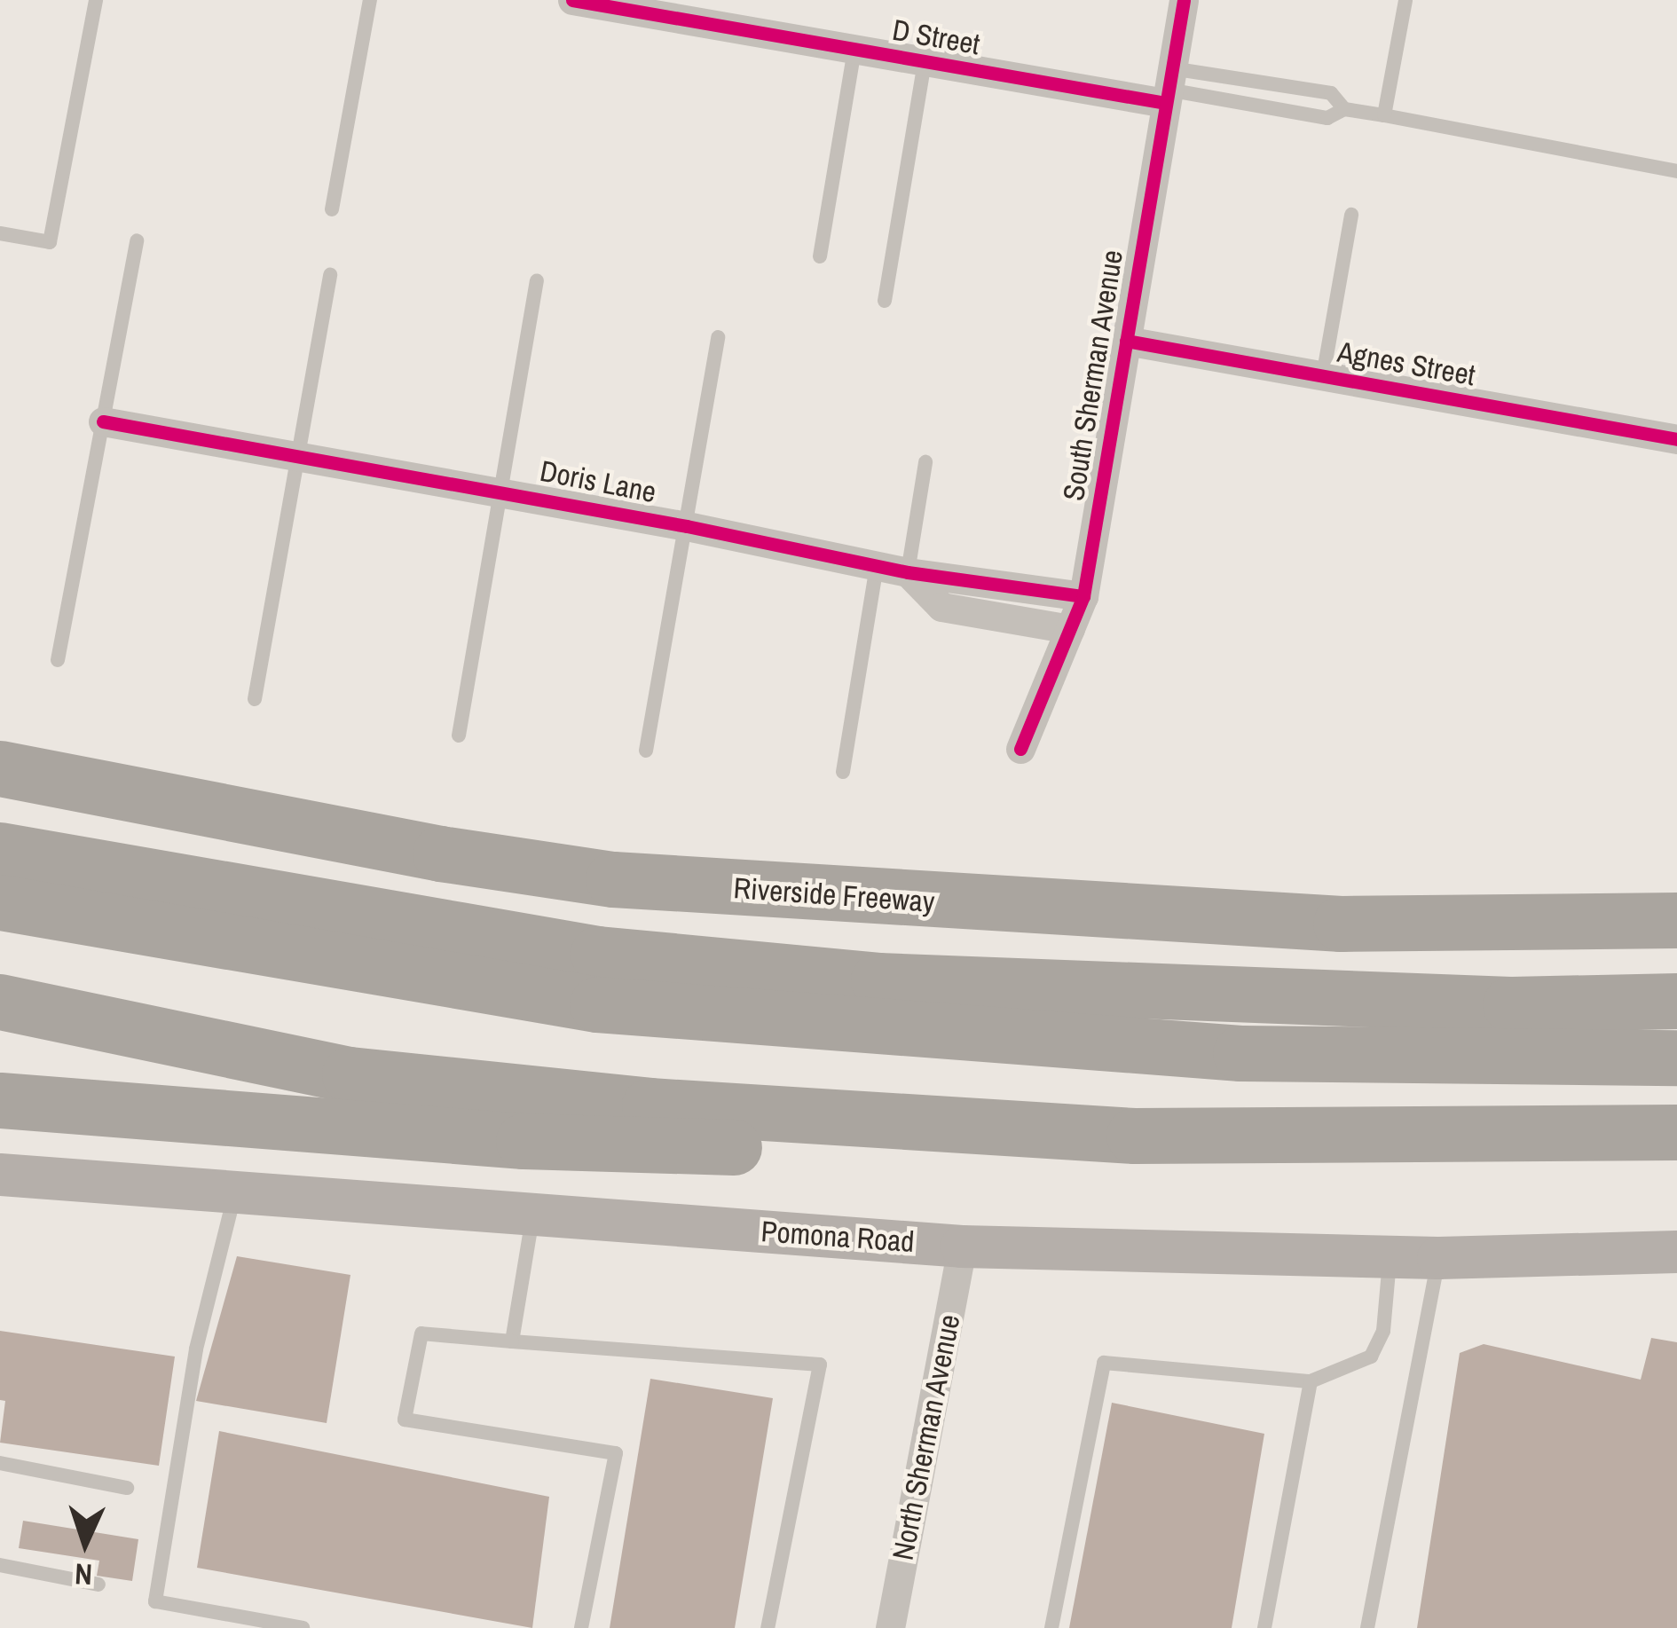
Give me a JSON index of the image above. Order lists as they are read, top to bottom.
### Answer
{
  "streets": {
    "highway": ["Riverside Freeway"],
    "main road": ["Pomona Road"],
    "street": [
      "D Street",
      "Agnes Street",
      "South Sherman Avenue",
      "Doris Lane",
      "North Sherman Avenue"
    ]
  },
  "crossings": [
    ["D Street", "South Sherman Avenue"],
    ["Agnes Street", "South Sherman Avenue"],
    ["South Sherman Avenue", "Doris Lane"],
    ["Pomona Road", "North Sherman Avenue"]
  ],
  "north": "bottom"
}
